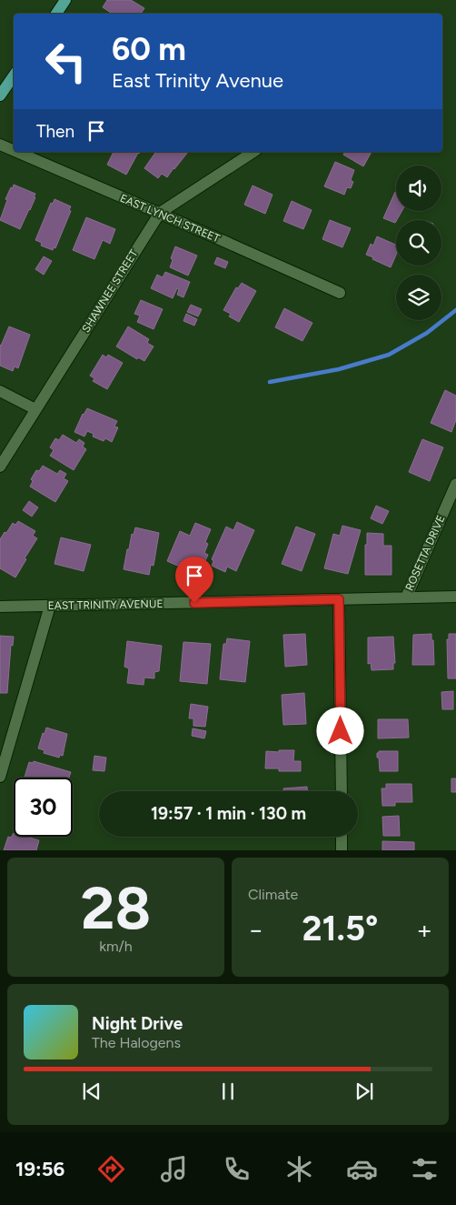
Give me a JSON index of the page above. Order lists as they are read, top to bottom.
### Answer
{
  "streets": {
    "street": [
      "EAST LYNCH STREET",
      "SHAWNEE STREET",
      "ROSETTA DRIVE",
      "EAST TRINITY AVENUE"
    ]
  },
  "crossings": [
    ["EAST LYNCH STREET", "SHAWNEE STREET"],
    ["ROSETTA DRIVE", "EAST TRINITY AVENUE"]
  ],
  "page": {
    "turn": ["60 m", "East Trinity Avenue"],
    "then": "Then",
    "limit": "30",
    "trip": "19:57 · 1 min · 130 m",
    "tile": [
      ["28", "km/h"],
      "Climate"
    ],
    "heat": ["−", "21.5°", "+"],
    "song": ["Night Drive", "The Halogens"],
    "tabs": "19:56"
  }
}
